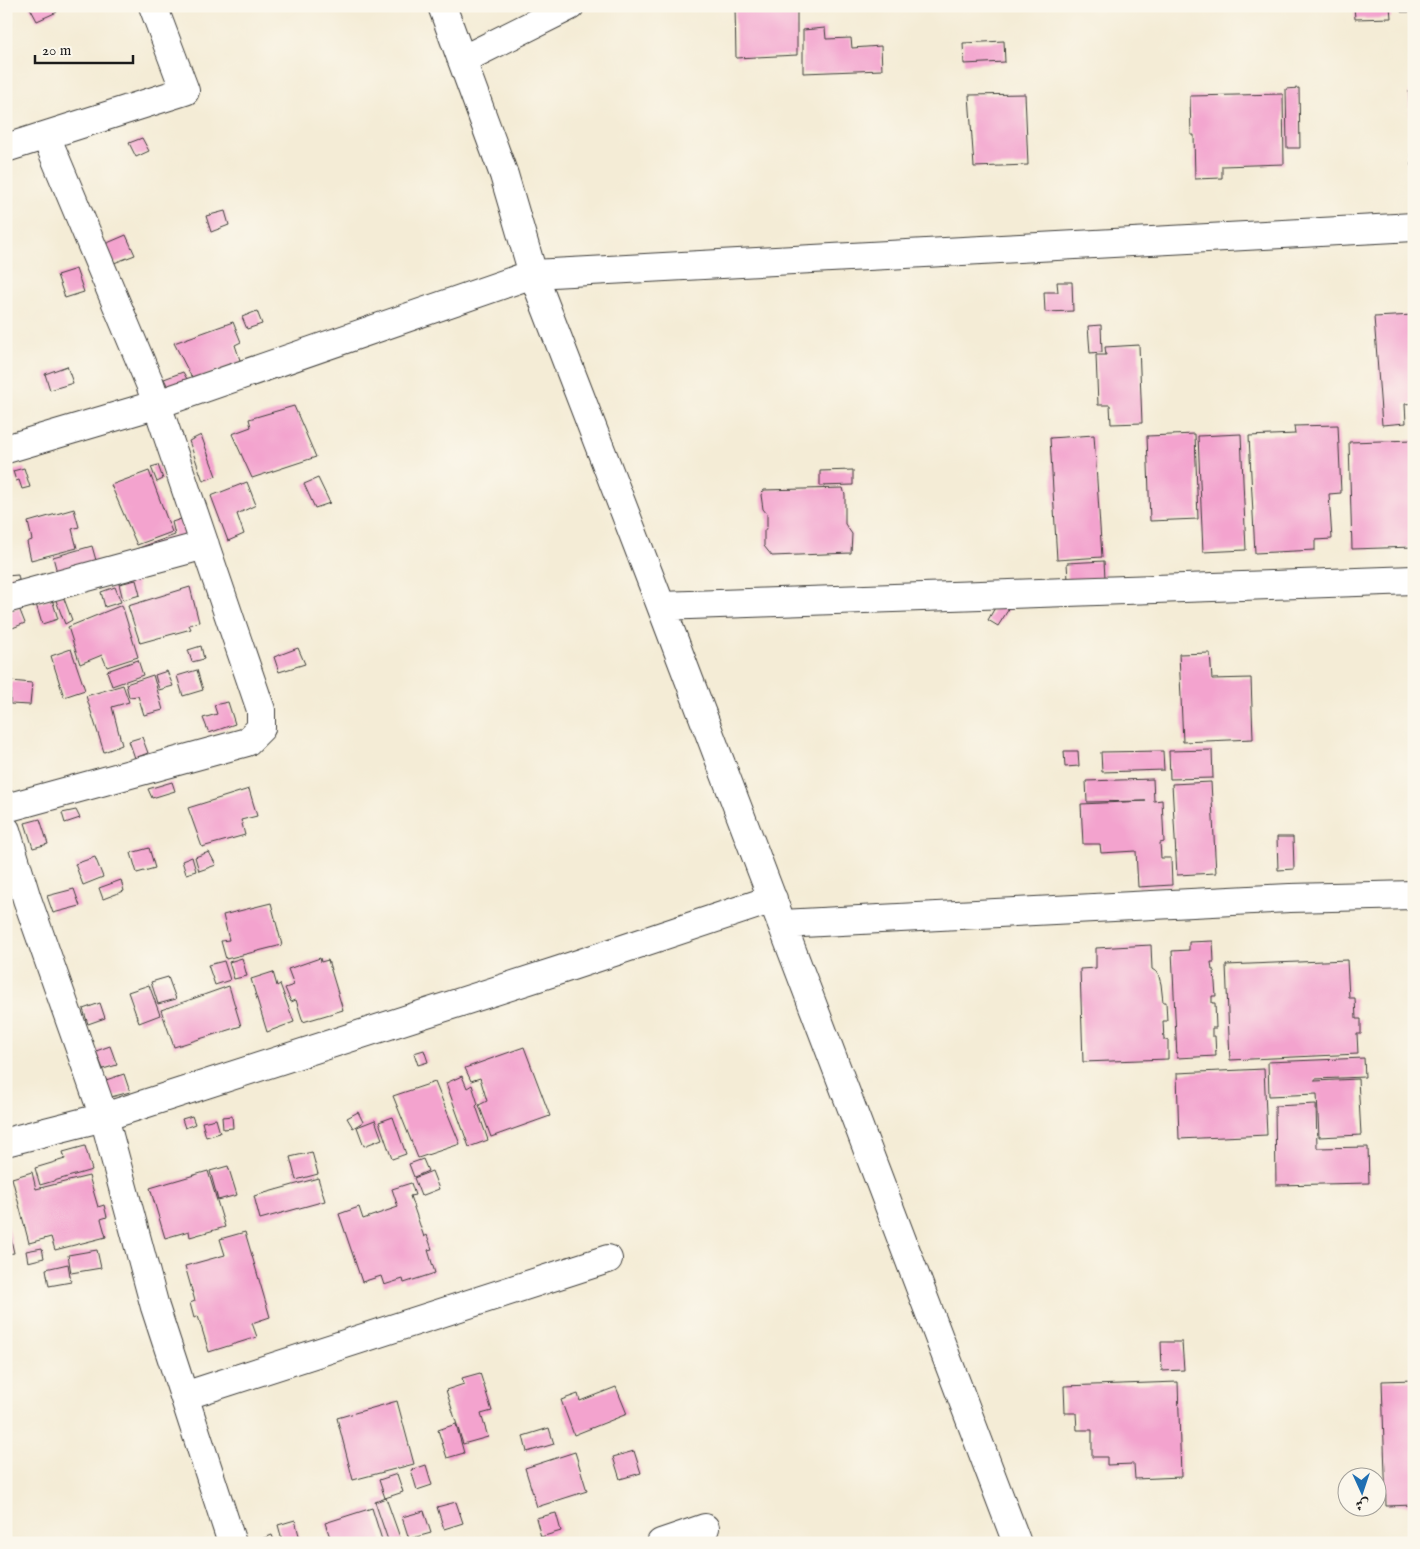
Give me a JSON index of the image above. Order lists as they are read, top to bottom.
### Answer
{
  "scale_bar": "20 m",
  "north": "bottom"
}
